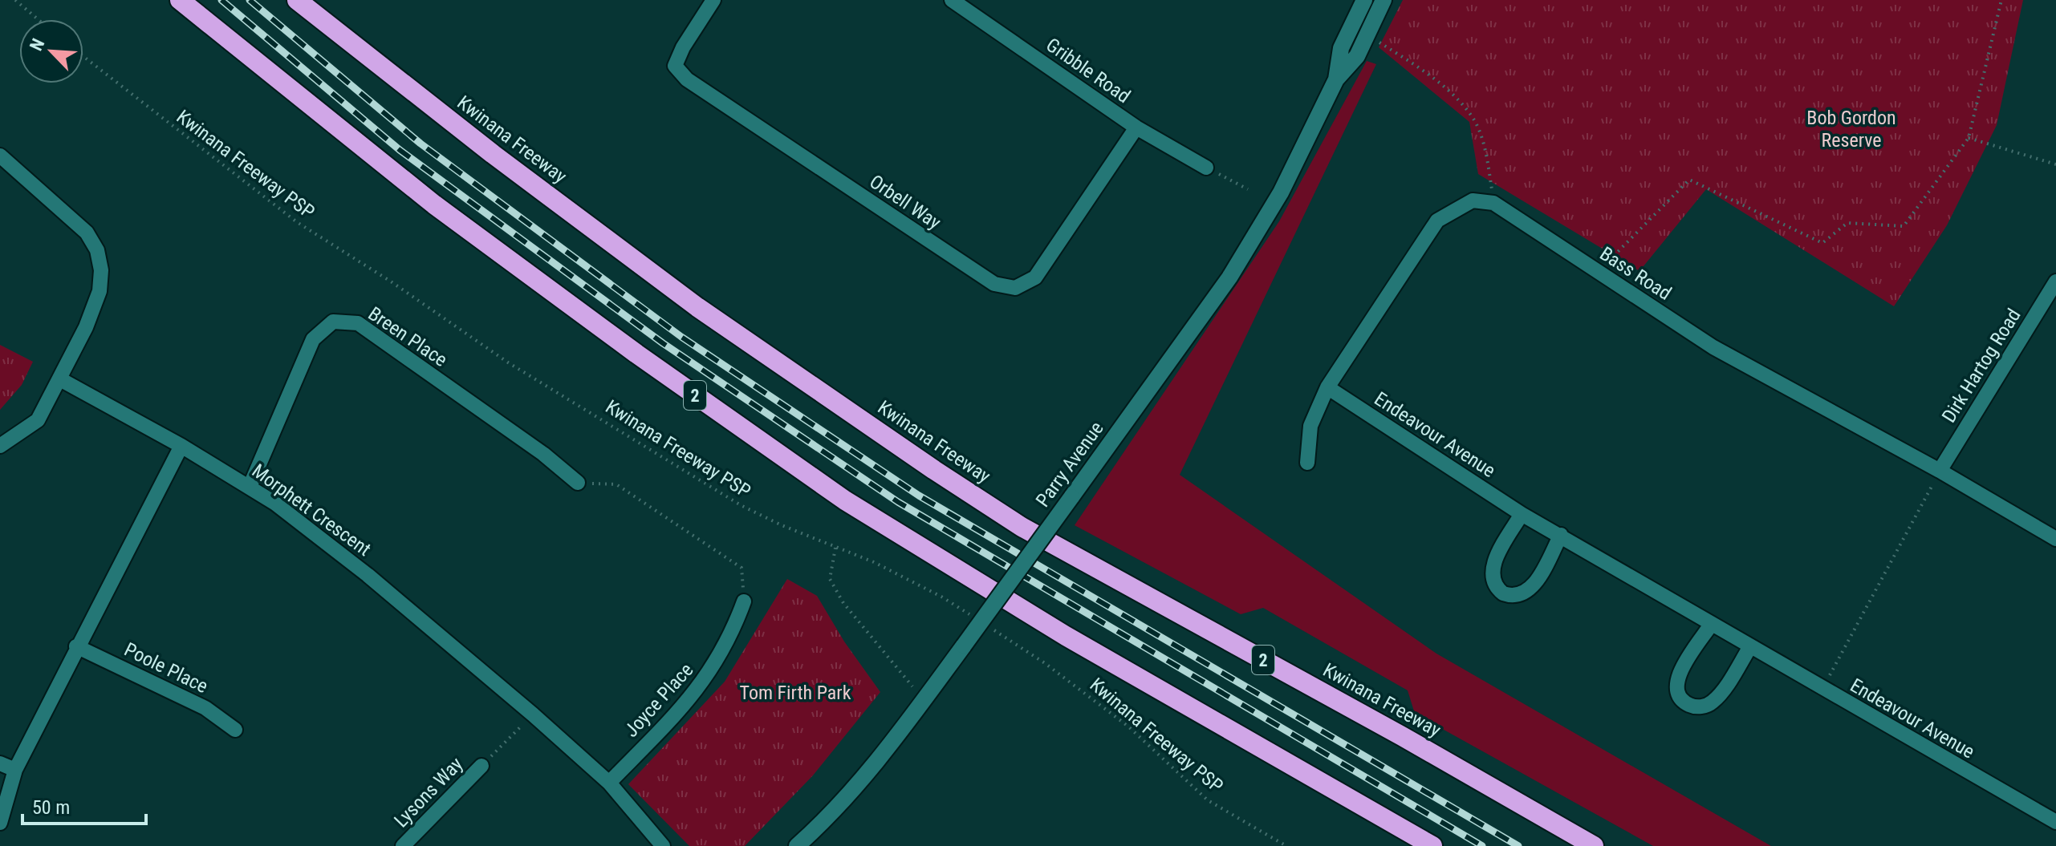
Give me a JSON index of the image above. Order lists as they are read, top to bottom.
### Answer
{
  "streets": {
    "highway": ["Kwinana Freeway", "2"],
    "main road": ["Parry Avenue"],
    "street": [
      "Gribble Road",
      "Orbell Way",
      "Bass Road",
      "Breen Place",
      "Dirk Hartog Road",
      "Endeavour Avenue",
      "Morphett Crescent",
      "Poole Place",
      "Joyce Place",
      "Lysons Way"
    ],
    "path": ["Kwinana Freeway PSP"]
  },
  "crossings": [
    ["Gribble Road", "Orbell Way"],
    ["Bass Road", "Dirk Hartog Road"],
    ["Breen Place", "Morphett Crescent"],
    ["Morphett Crescent", "Joyce Place"]
  ],
  "parks": ["Bob Gordon Reserve", "Tom Firth Park"],
  "scale_bar": "50 m",
  "north": "top left"
}
